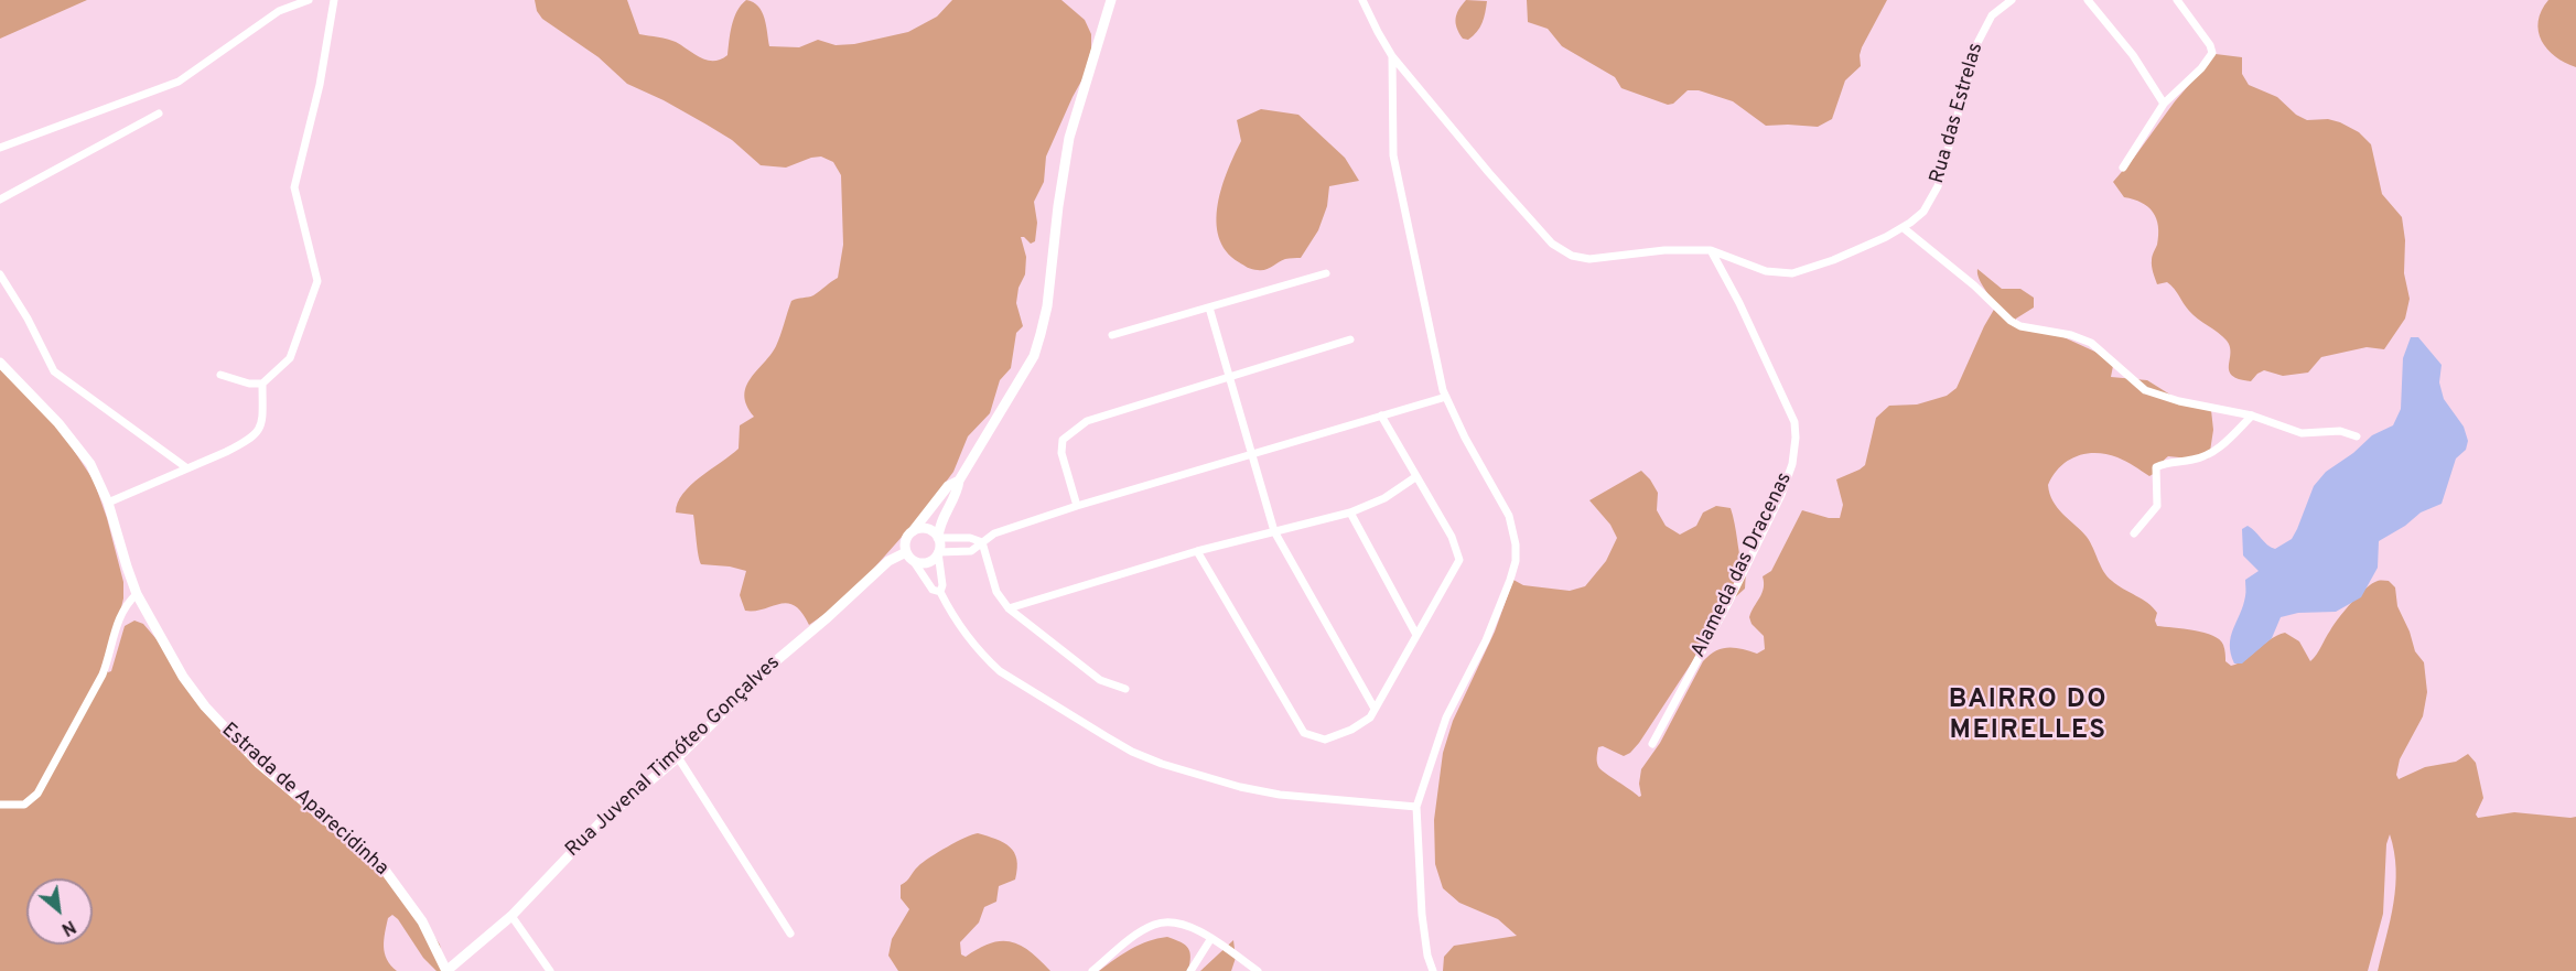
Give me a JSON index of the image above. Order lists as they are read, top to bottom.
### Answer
{
  "streets": {
    "street": [
      "Rua das Estrelas",
      "Alameda das Dracenas",
      "Rua Juvenal Timóteo Gonçalves",
      "Estrada de Aparecidinha"
    ]
  },
  "crossings": [
    ["Rua Juvenal Timóteo Gonçalves", "Estrada de Aparecidinha"]
  ],
  "districts": ["BAIRRO DO MEIRELLES"],
  "north": "bottom right"
}
